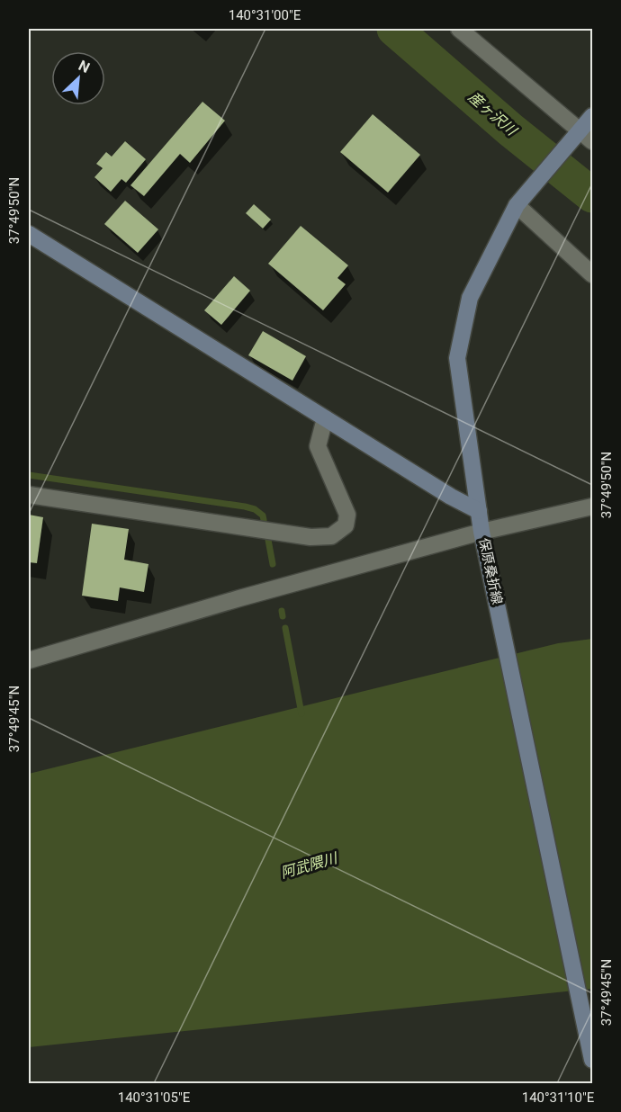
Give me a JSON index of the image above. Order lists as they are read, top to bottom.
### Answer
{
  "streets": {
    "main road": ["保原桑折線"]
  },
  "water": ["産ヶ沢川", "阿武隈川"],
  "north": "top right",
  "coordinates": [
    "140°31'00\"E",
    "37°49'50\"N",
    "37°49'45\"N",
    "140°31'05\"E",
    "140°31'10\"E"
  ]
}
